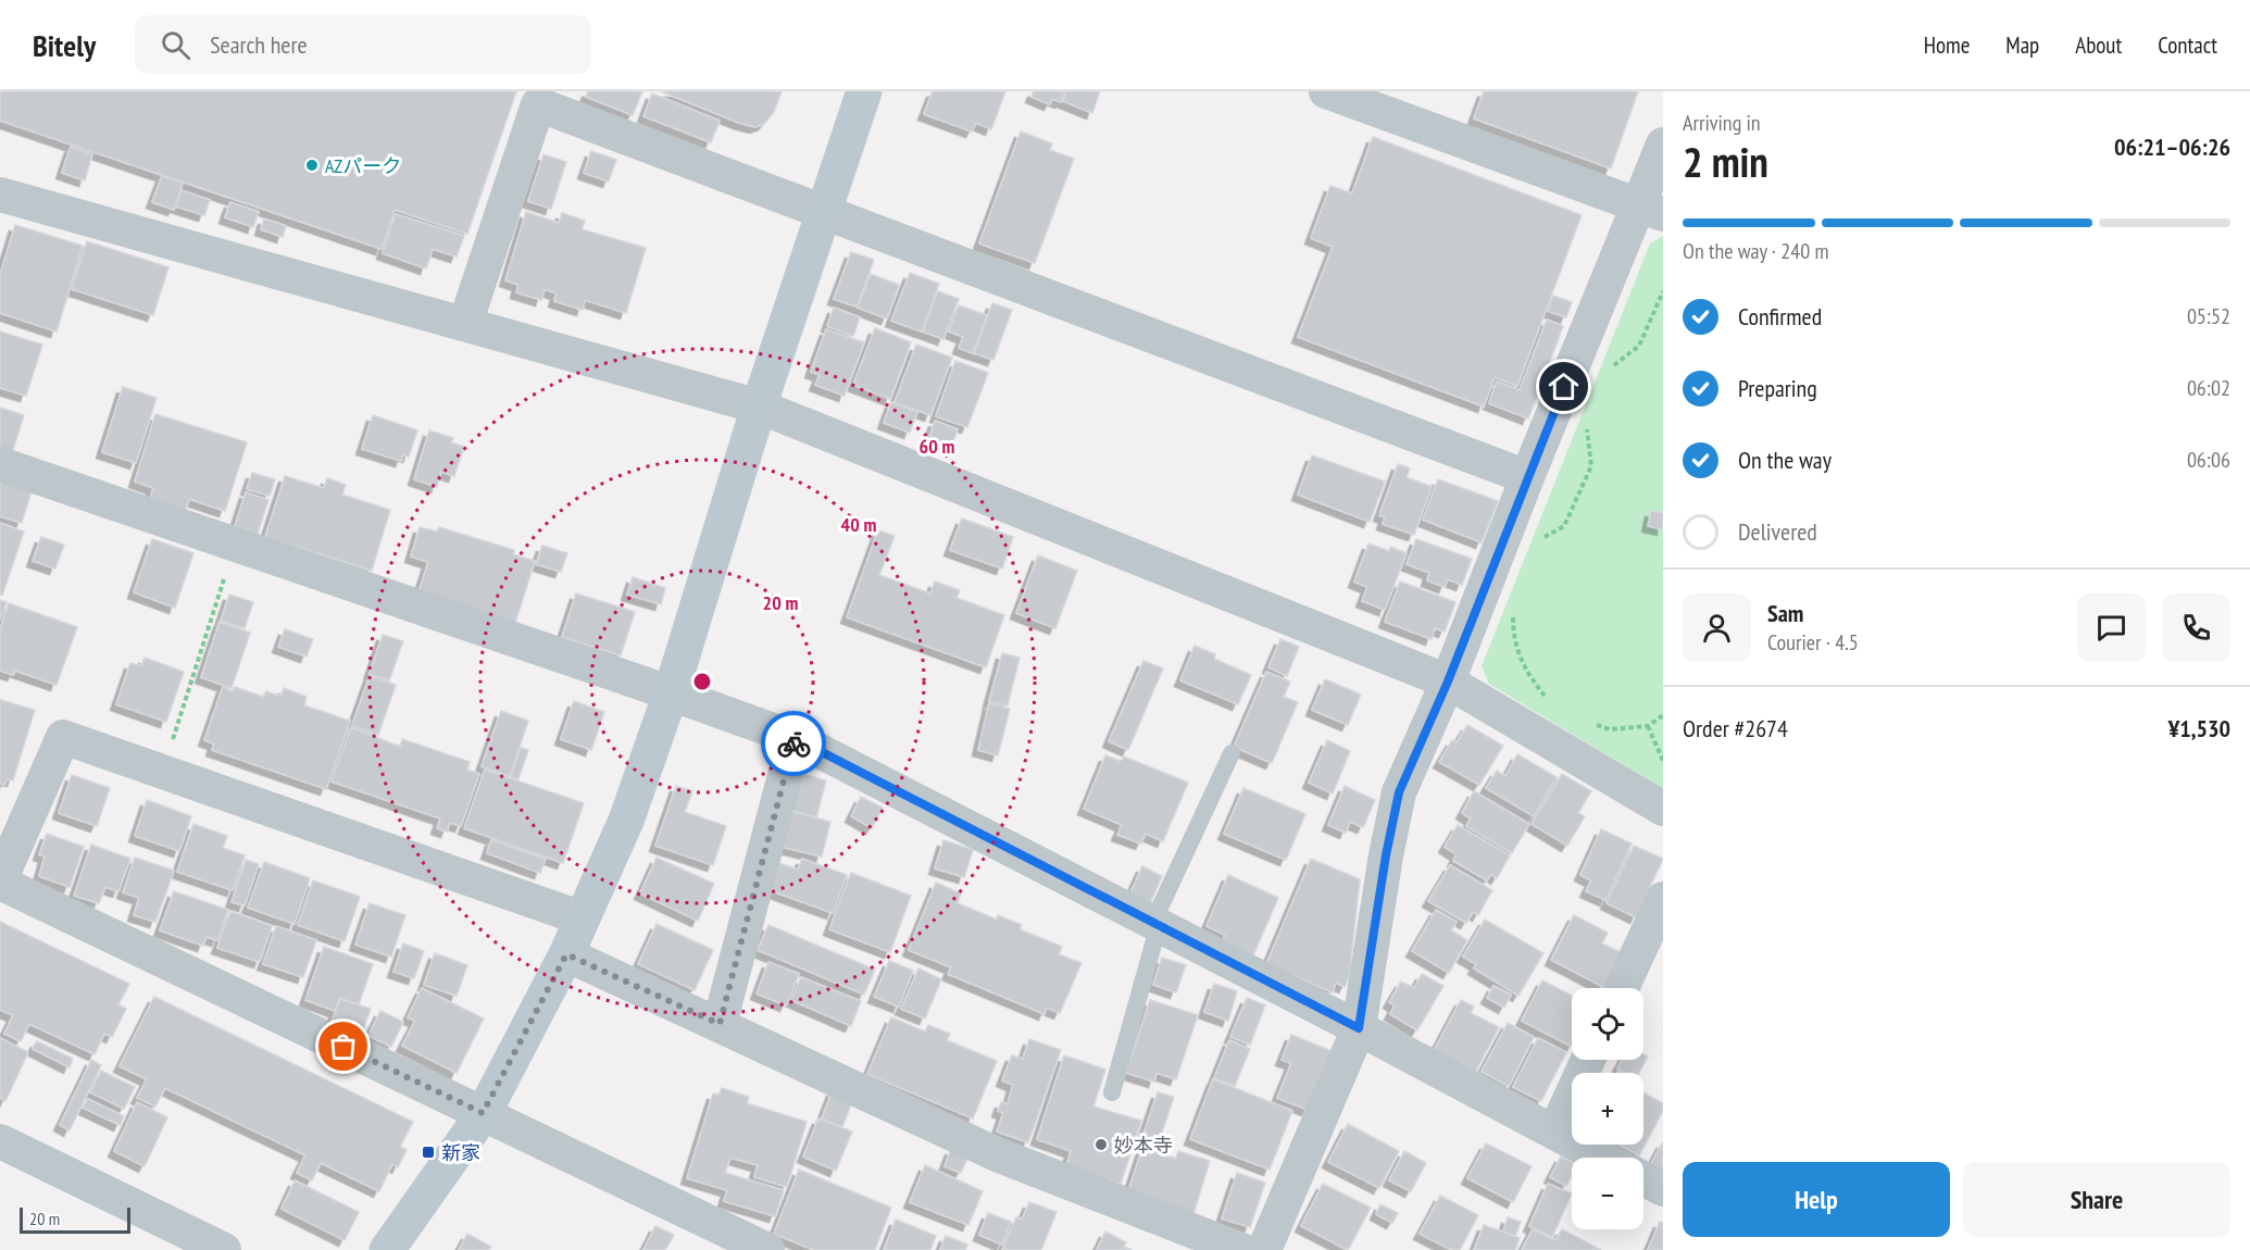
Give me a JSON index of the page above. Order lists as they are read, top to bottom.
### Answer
{
  "places": {
    "other": ["AZパーク", "妙本寺"],
    "transit": ["新家"]
  },
  "scale_bar": "20 m",
  "page": {
    "header": "Bitely",
    "search": "Search here",
    "nav": [
      "Home",
      "Map",
      "About",
      "Contact"
    ],
    "heading": ["2 min", "Arriving in", "06:21–06:26"],
    "panel": [
      "Sam",
      "Courier · 4.5",
      "Order #2674",
      "¥1,530"
    ],
    "bar": "On the way · 240 m",
    "list": [
      ["Confirmed", "05:52"],
      ["Preparing", "06:02"],
      ["On the way", "06:06"],
      "Delivered"
    ],
    "map_buttons": ["+", "−"],
    "buttons": ["Help", "Share"],
    "scale": "20 m"
  },
  "rings": ["60 m", "40 m", "20 m"]
}
